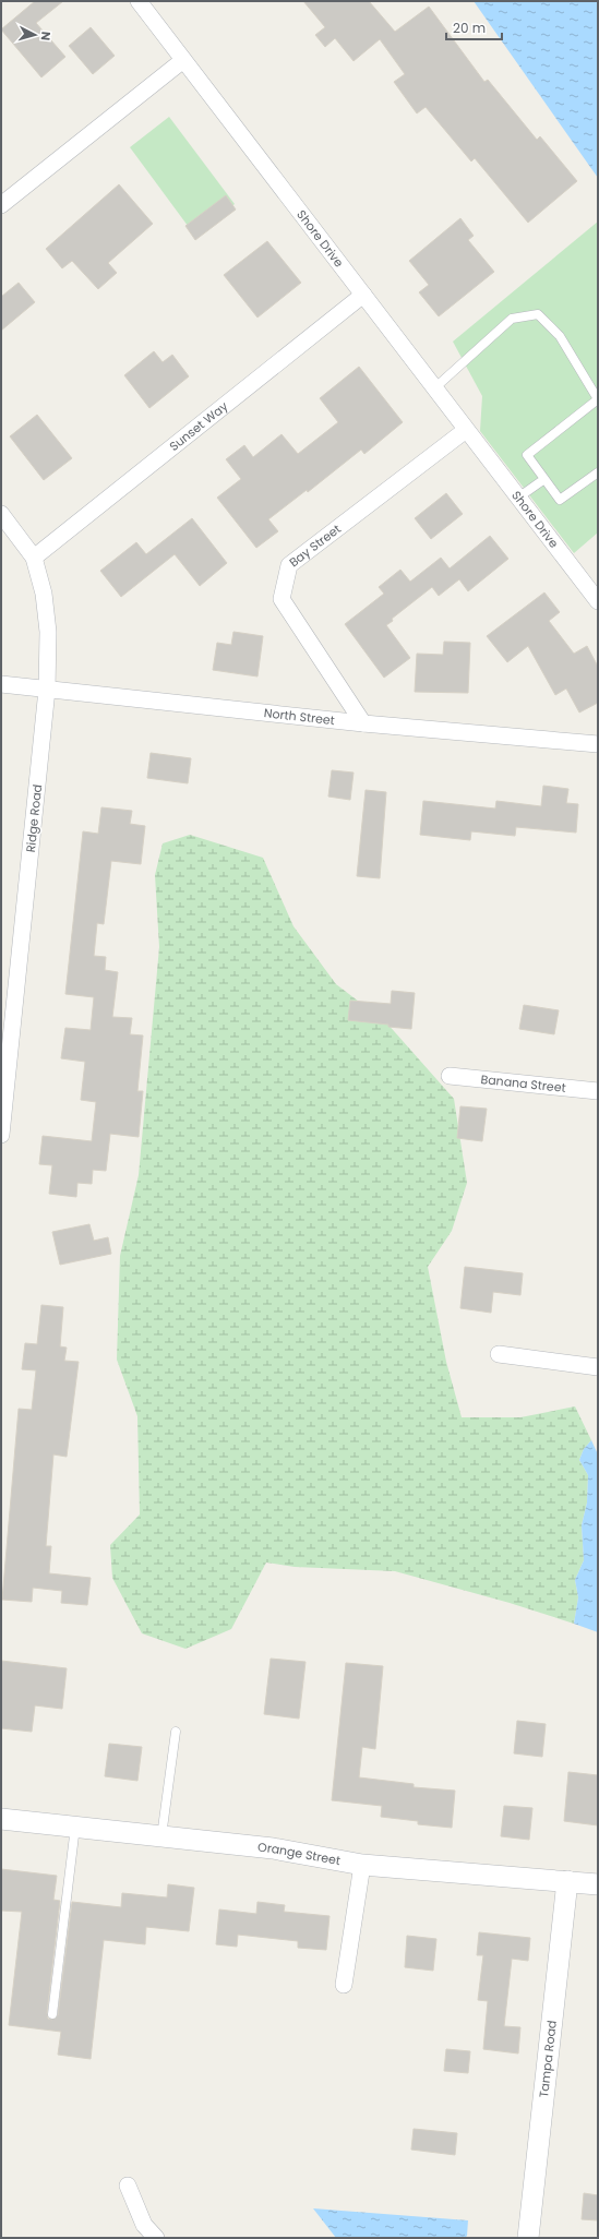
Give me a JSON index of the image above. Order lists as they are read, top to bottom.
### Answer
{
  "streets": {
    "street": [
      "Shore Drive",
      "Sunset Way",
      "Bay Street",
      "North Street",
      "Ridge Road",
      "Banana Street",
      "Orange Street",
      "Tampa Road"
    ]
  },
  "crossings": [
    ["Shore Drive", "Sunset Way"],
    ["Shore Drive", "Bay Street"],
    ["Sunset Way", "Ridge Road"],
    ["Bay Street", "North Street"],
    ["North Street", "Ridge Road"],
    ["Orange Street", "Tampa Road"]
  ],
  "scale_bar": "20 m",
  "north": "right"
}
